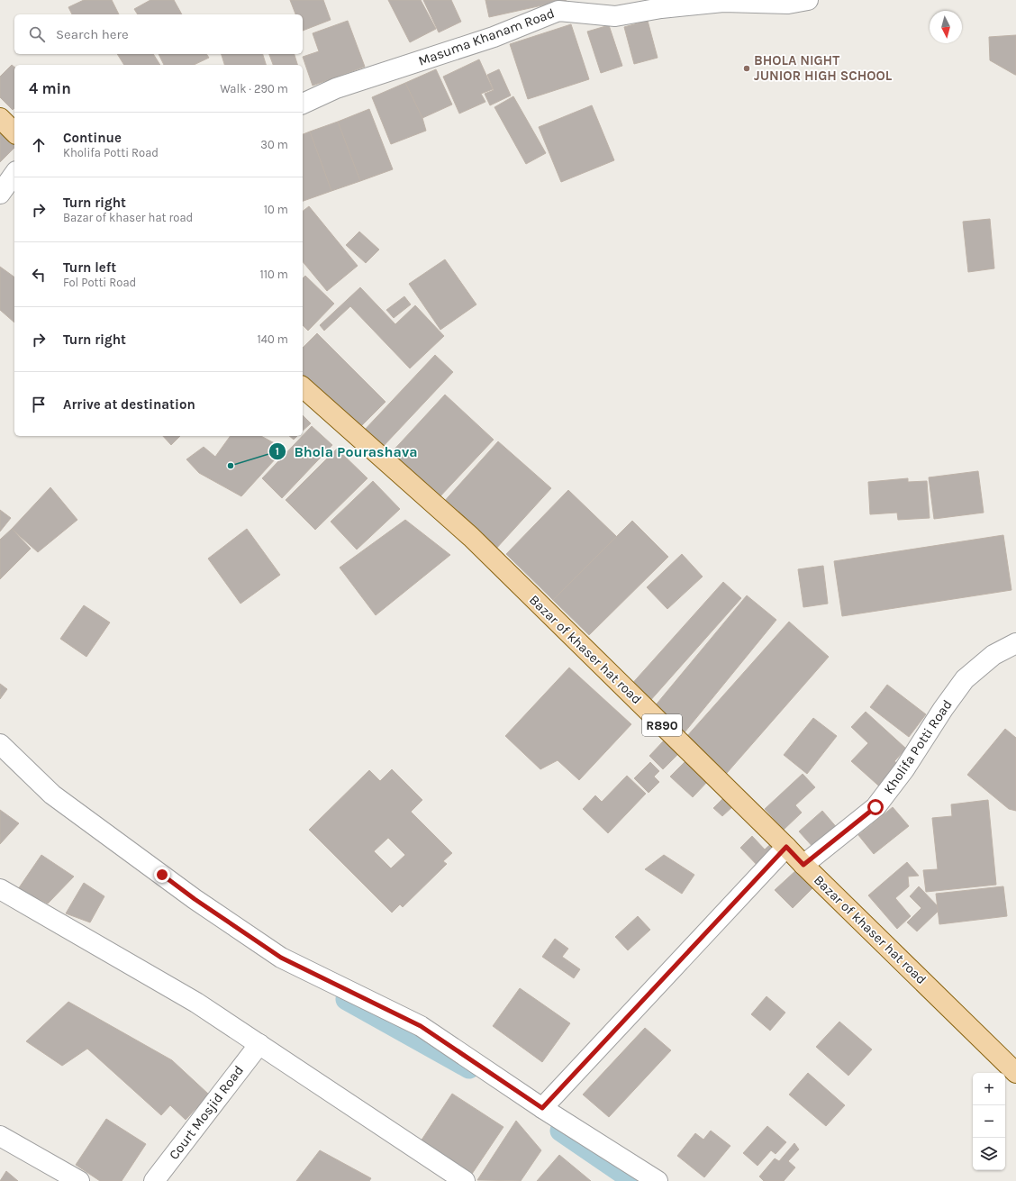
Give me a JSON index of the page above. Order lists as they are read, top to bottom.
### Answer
{
  "streets": {
    "main road": ["Bazar of khaser hat road", "R890"],
    "street": ["Masuma Khanam Road", "Kholifa Potti Road", "Court Mosjid Road"]
  },
  "crossings": [
    ["Bazar of khaser hat road", "Kholifa Potti Road"]
  ],
  "places": ["BHOLA NIGHT JUNIOR HIGH SCHOOL", "Bhola Pourashava"],
  "north": "bottom",
  "page": {
    "search": "Search here",
    "heading": ["4 min", "Walk · 290 m"],
    "list": [
      ["Continue", "Kholifa Potti Road", "30 m"],
      ["Turn right", "Bazar of khaser hat road", "10 m"],
      ["Turn left", "Fol Potti Road", "110 m"],
      ["Turn right", "140 m"],
      "Arrive at destination"
    ],
    "map_buttons": ["+", "−"]
  }
}
